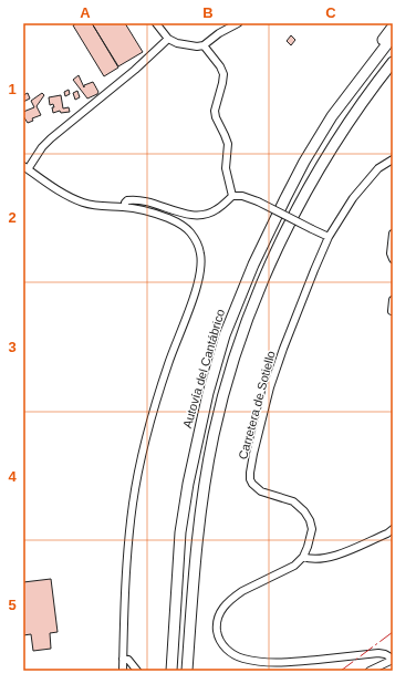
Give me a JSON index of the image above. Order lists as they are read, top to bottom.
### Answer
{
  "streets": {
    "highway": ["Autovía del Cantábrico"],
    "street": ["Carretera de Sotiello"]
  },
  "grid": {
    "columns": ["A", "B", "C"],
    "rows": [
      "1",
      "2",
      "3",
      "4",
      "5"
    ]
  }
}
